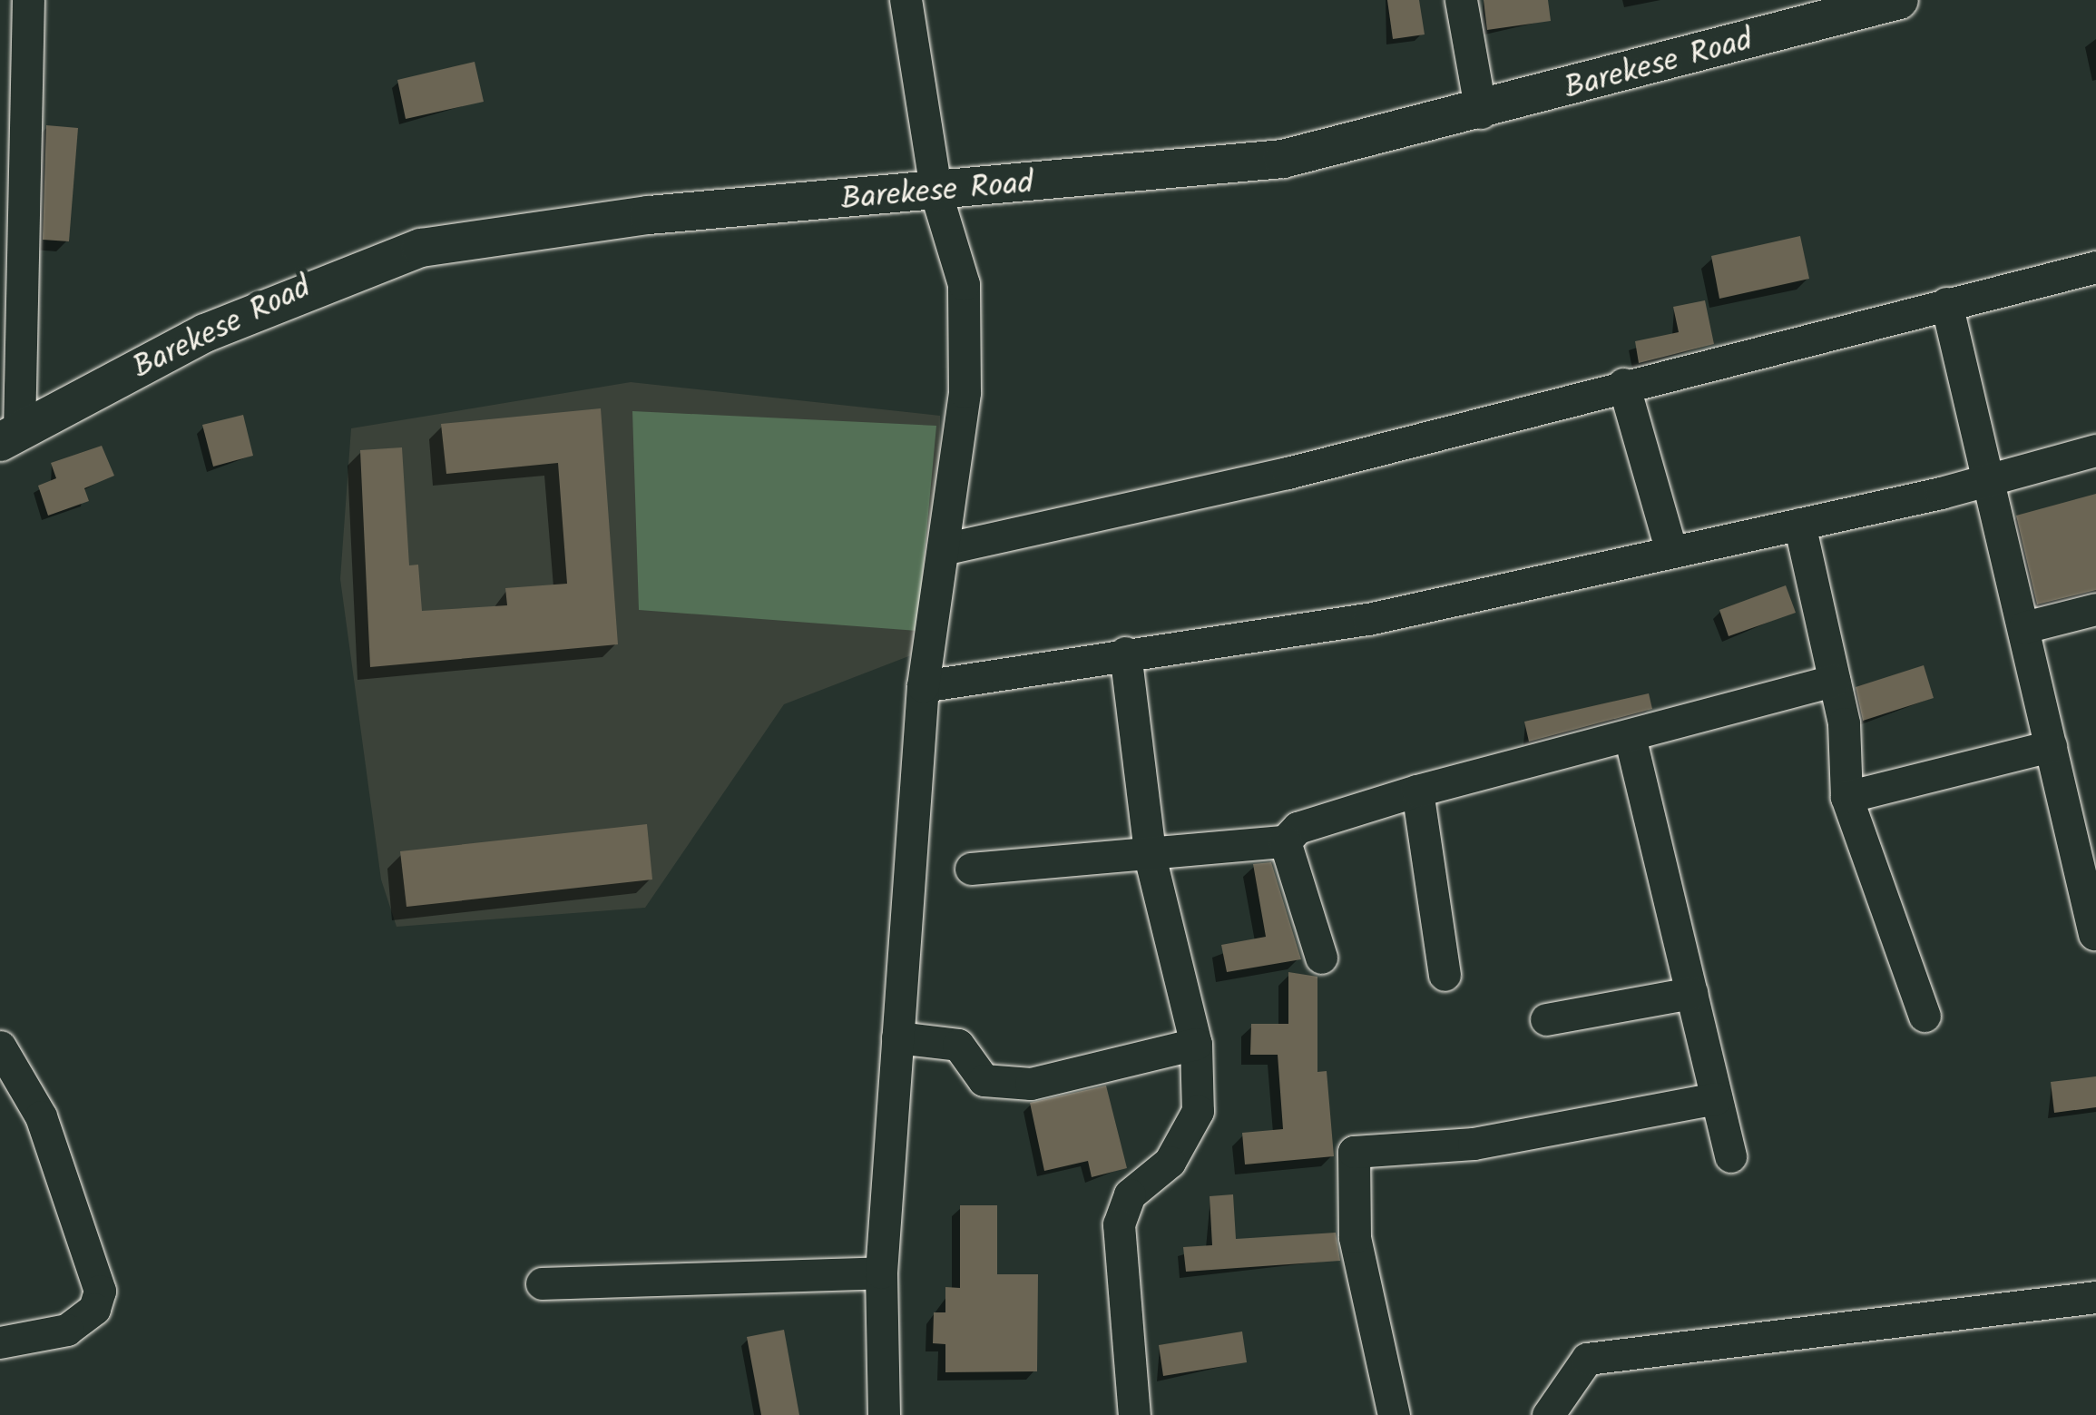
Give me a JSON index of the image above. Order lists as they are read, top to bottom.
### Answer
{
  "streets": {
    "main road": ["Barekese Road"]
  }
}
